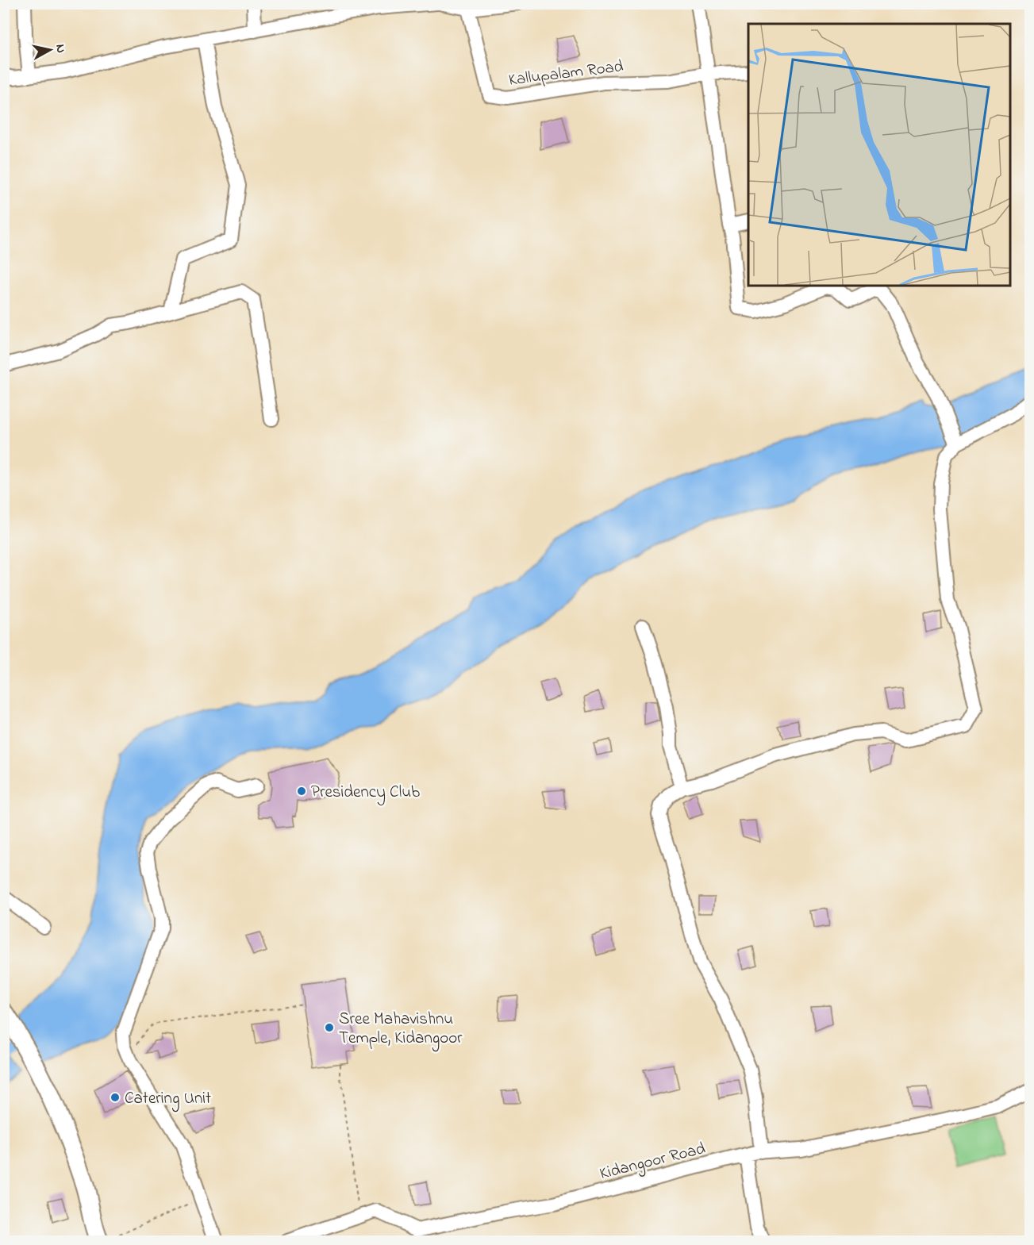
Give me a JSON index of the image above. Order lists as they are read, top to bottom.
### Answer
{
  "streets": {
    "street": ["Kallupalam Road", "Kidangoor Road"]
  },
  "places": ["Presidency Club", "Sree Mahavishnu Temple, Kidangoor", "Catering Unit"],
  "north": "right"
}
